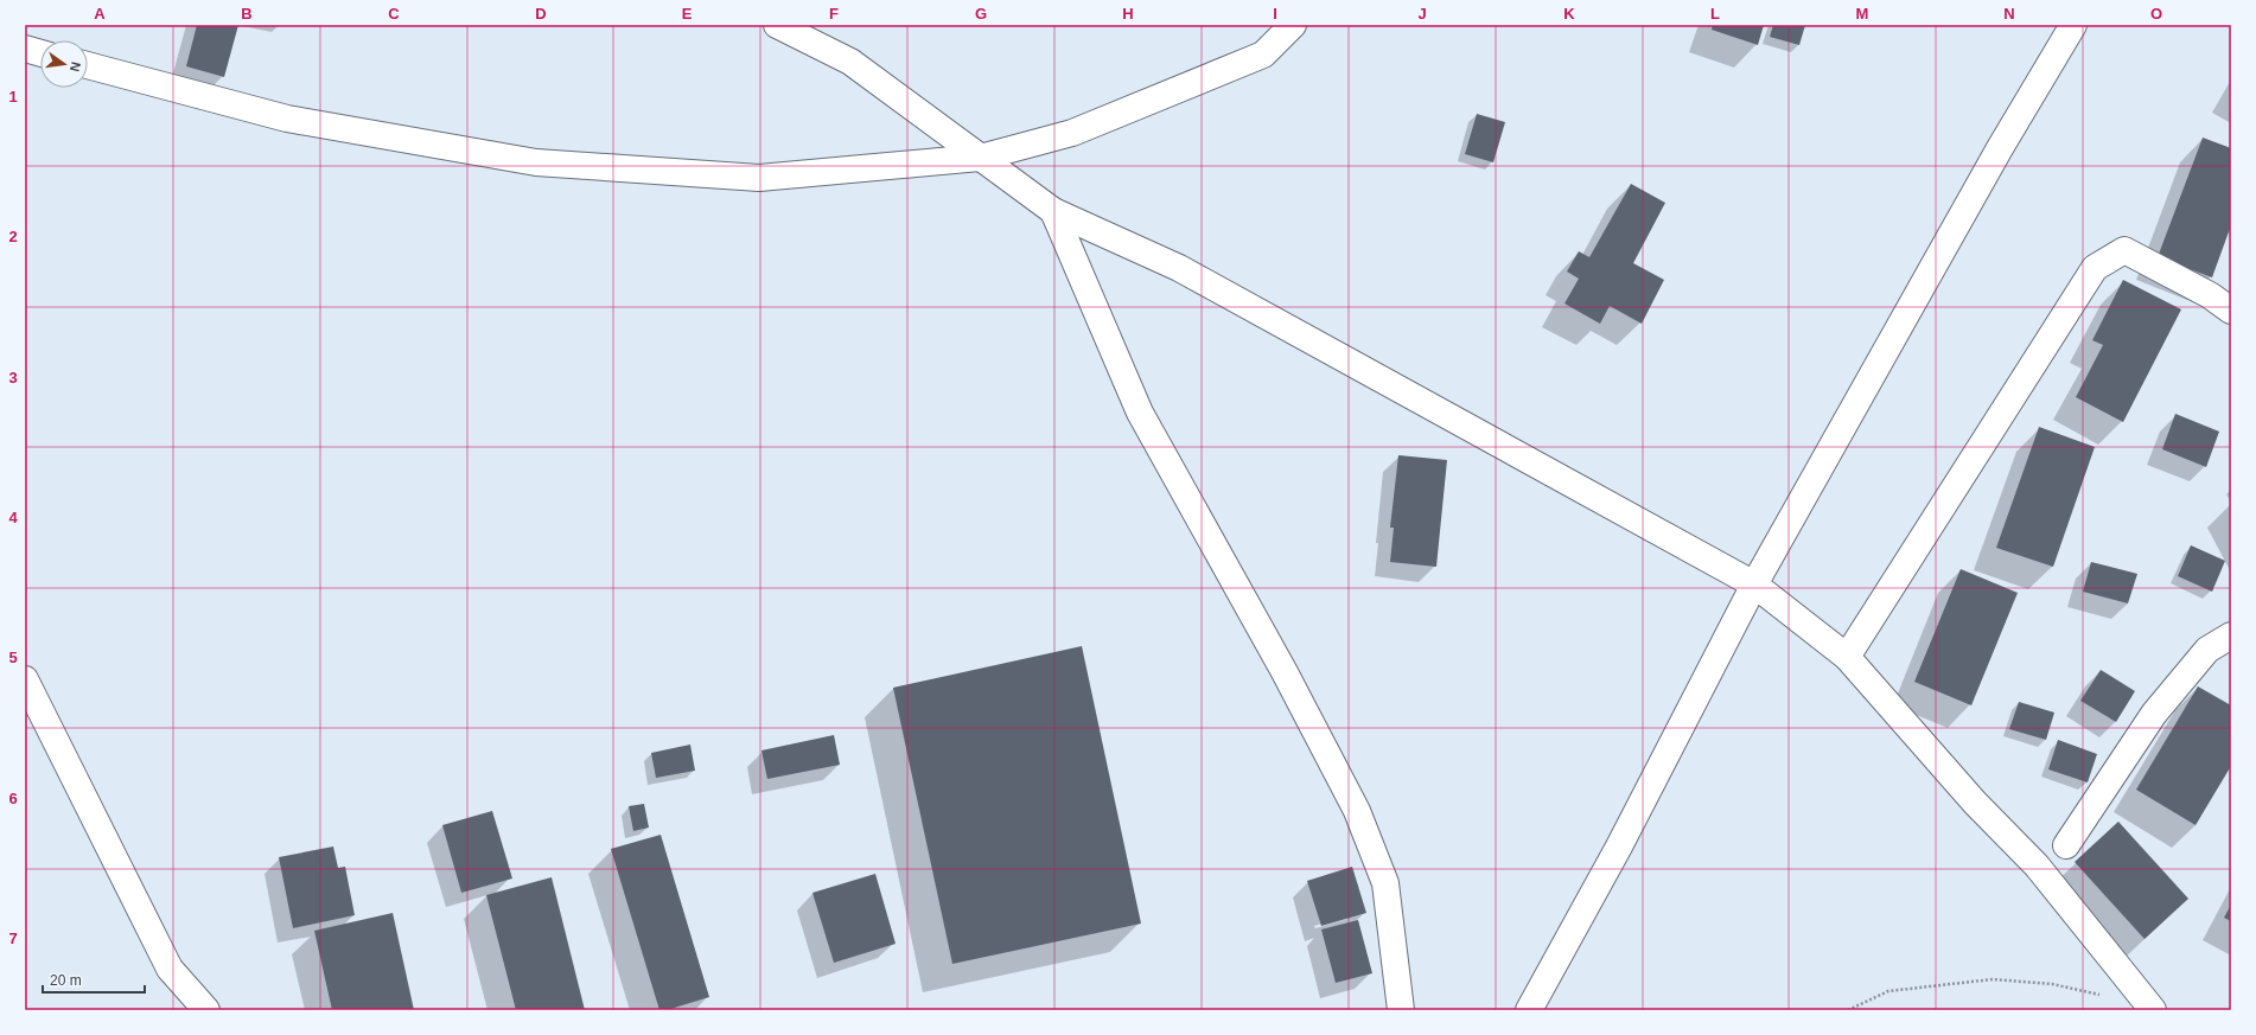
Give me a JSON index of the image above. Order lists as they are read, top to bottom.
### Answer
{
  "scale_bar": "20 m",
  "north": "right",
  "grid": {
    "columns": [
      "A",
      "B",
      "C",
      "D",
      "E",
      "F",
      "G",
      "H",
      "I",
      "J",
      "K",
      "L",
      "M",
      "N",
      "O"
    ],
    "rows": [
      "1",
      "2",
      "3",
      "4",
      "5",
      "6",
      "7"
    ]
  }
}
